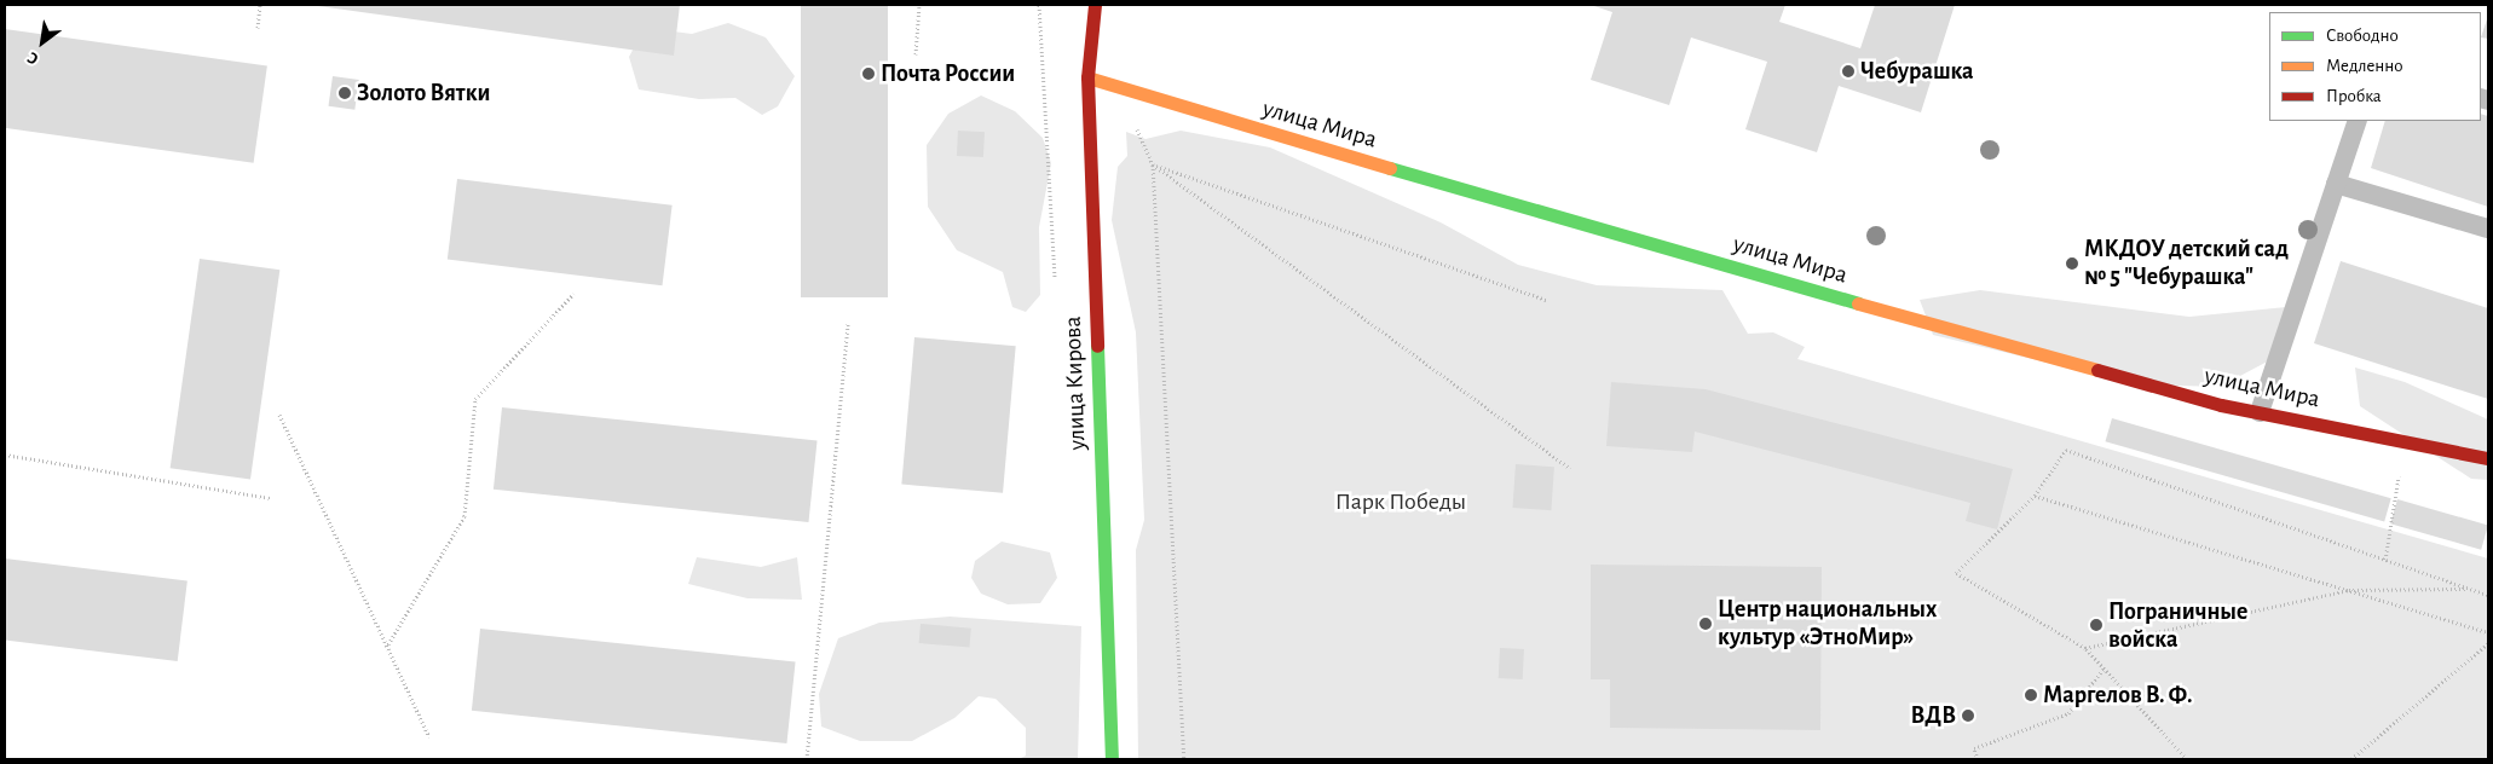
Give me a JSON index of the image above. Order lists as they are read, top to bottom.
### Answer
{
  "streets": {
    "street": ["улица Мира", "улица Кирова"]
  },
  "crossings": [
    ["улица Мира", "улица Кирова"]
  ],
  "parks": ["Парк Победы"],
  "places": [
    "Чебурашка",
    "Почта России",
    "Золото Вятки",
    "МКДОУ детский сад № 5 \"Чебурашка\"",
    "Центр национальных культур «ЭтноМир»",
    "Пограничные войска",
    "Маргелов В. Ф.",
    "ВДВ"
  ],
  "legend": ["Свободно", "Медленно", "Пробка"],
  "north": "bottom left"
}
